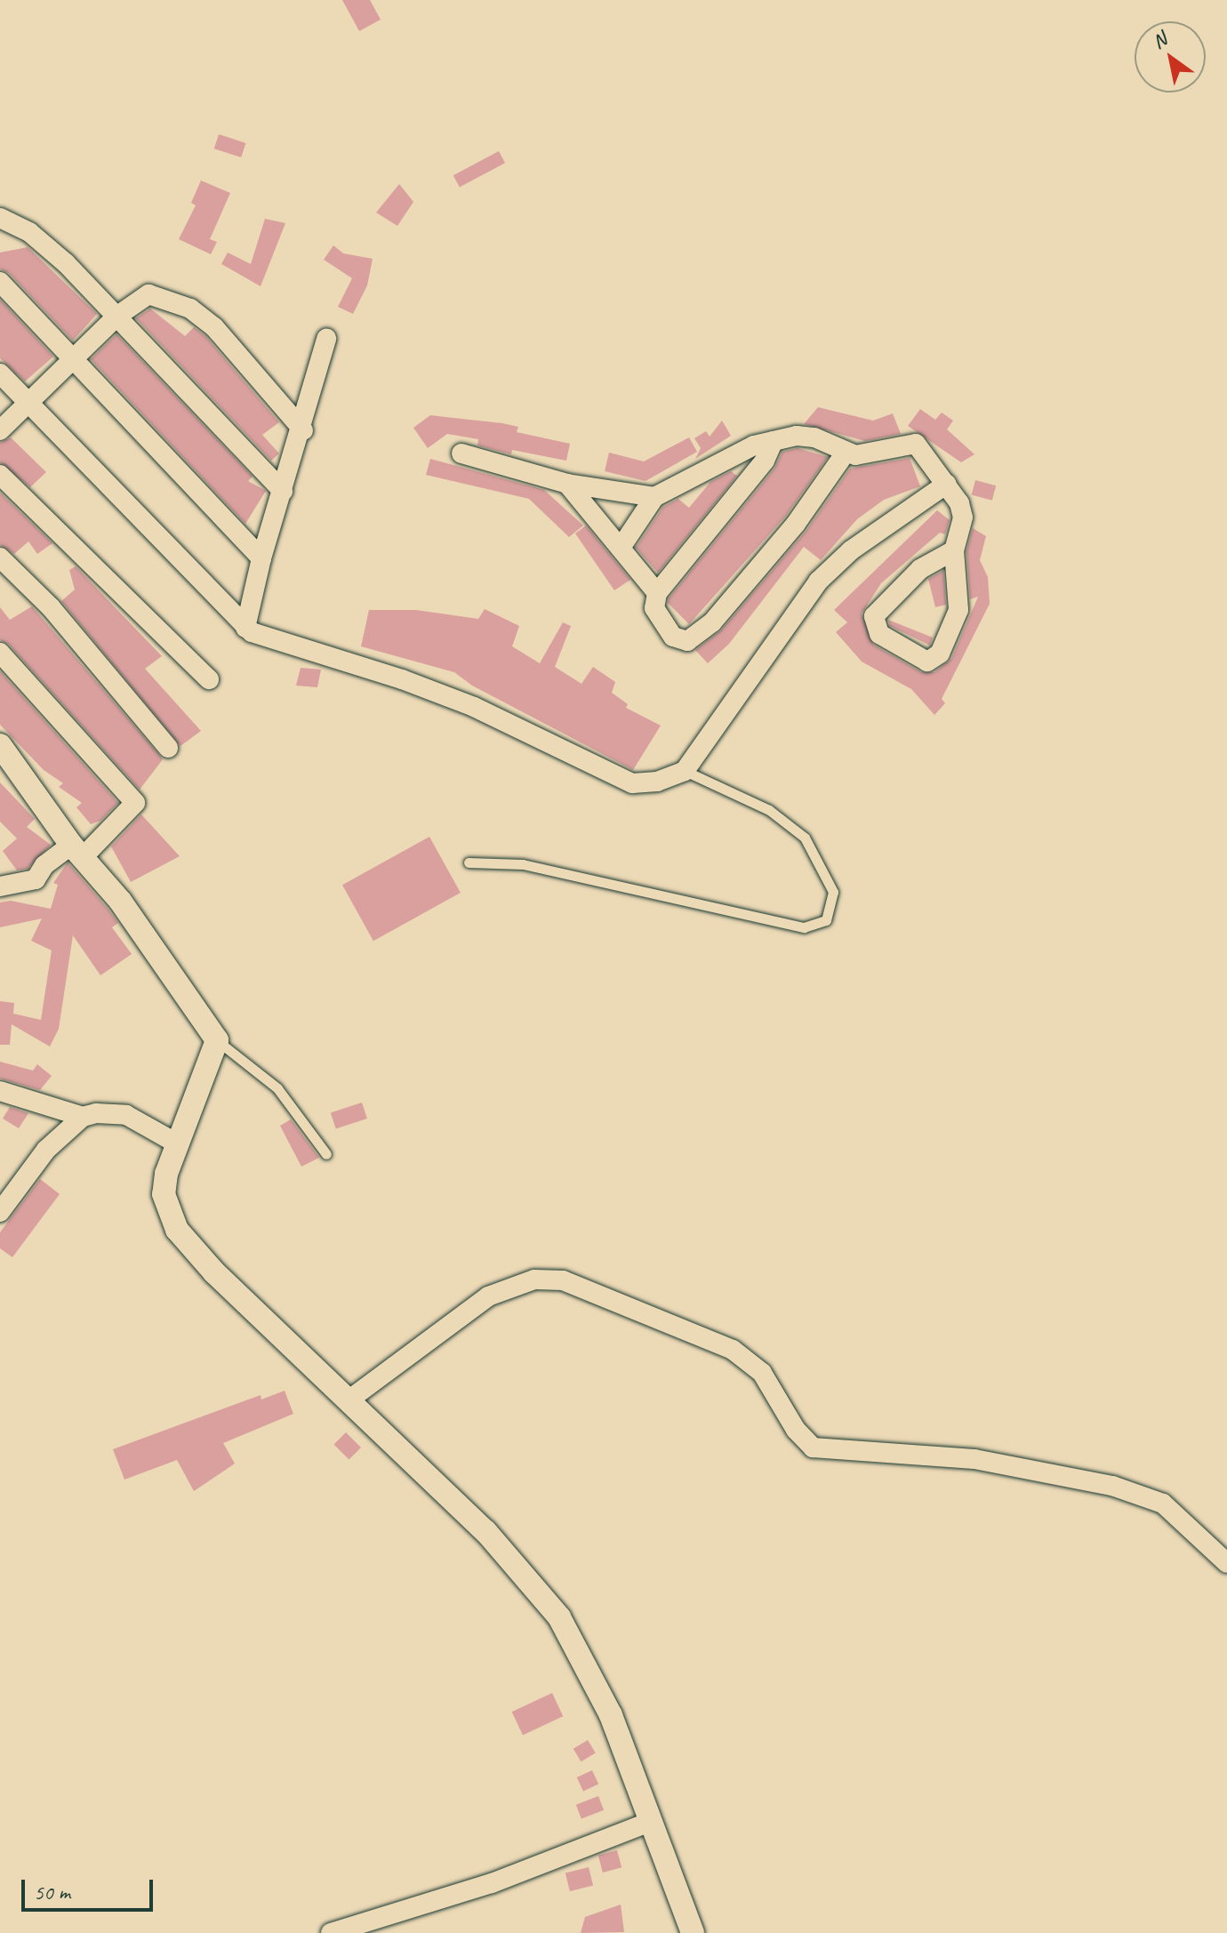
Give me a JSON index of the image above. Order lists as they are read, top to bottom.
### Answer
{
  "scale_bar": "50 m",
  "north": "top left"
}
